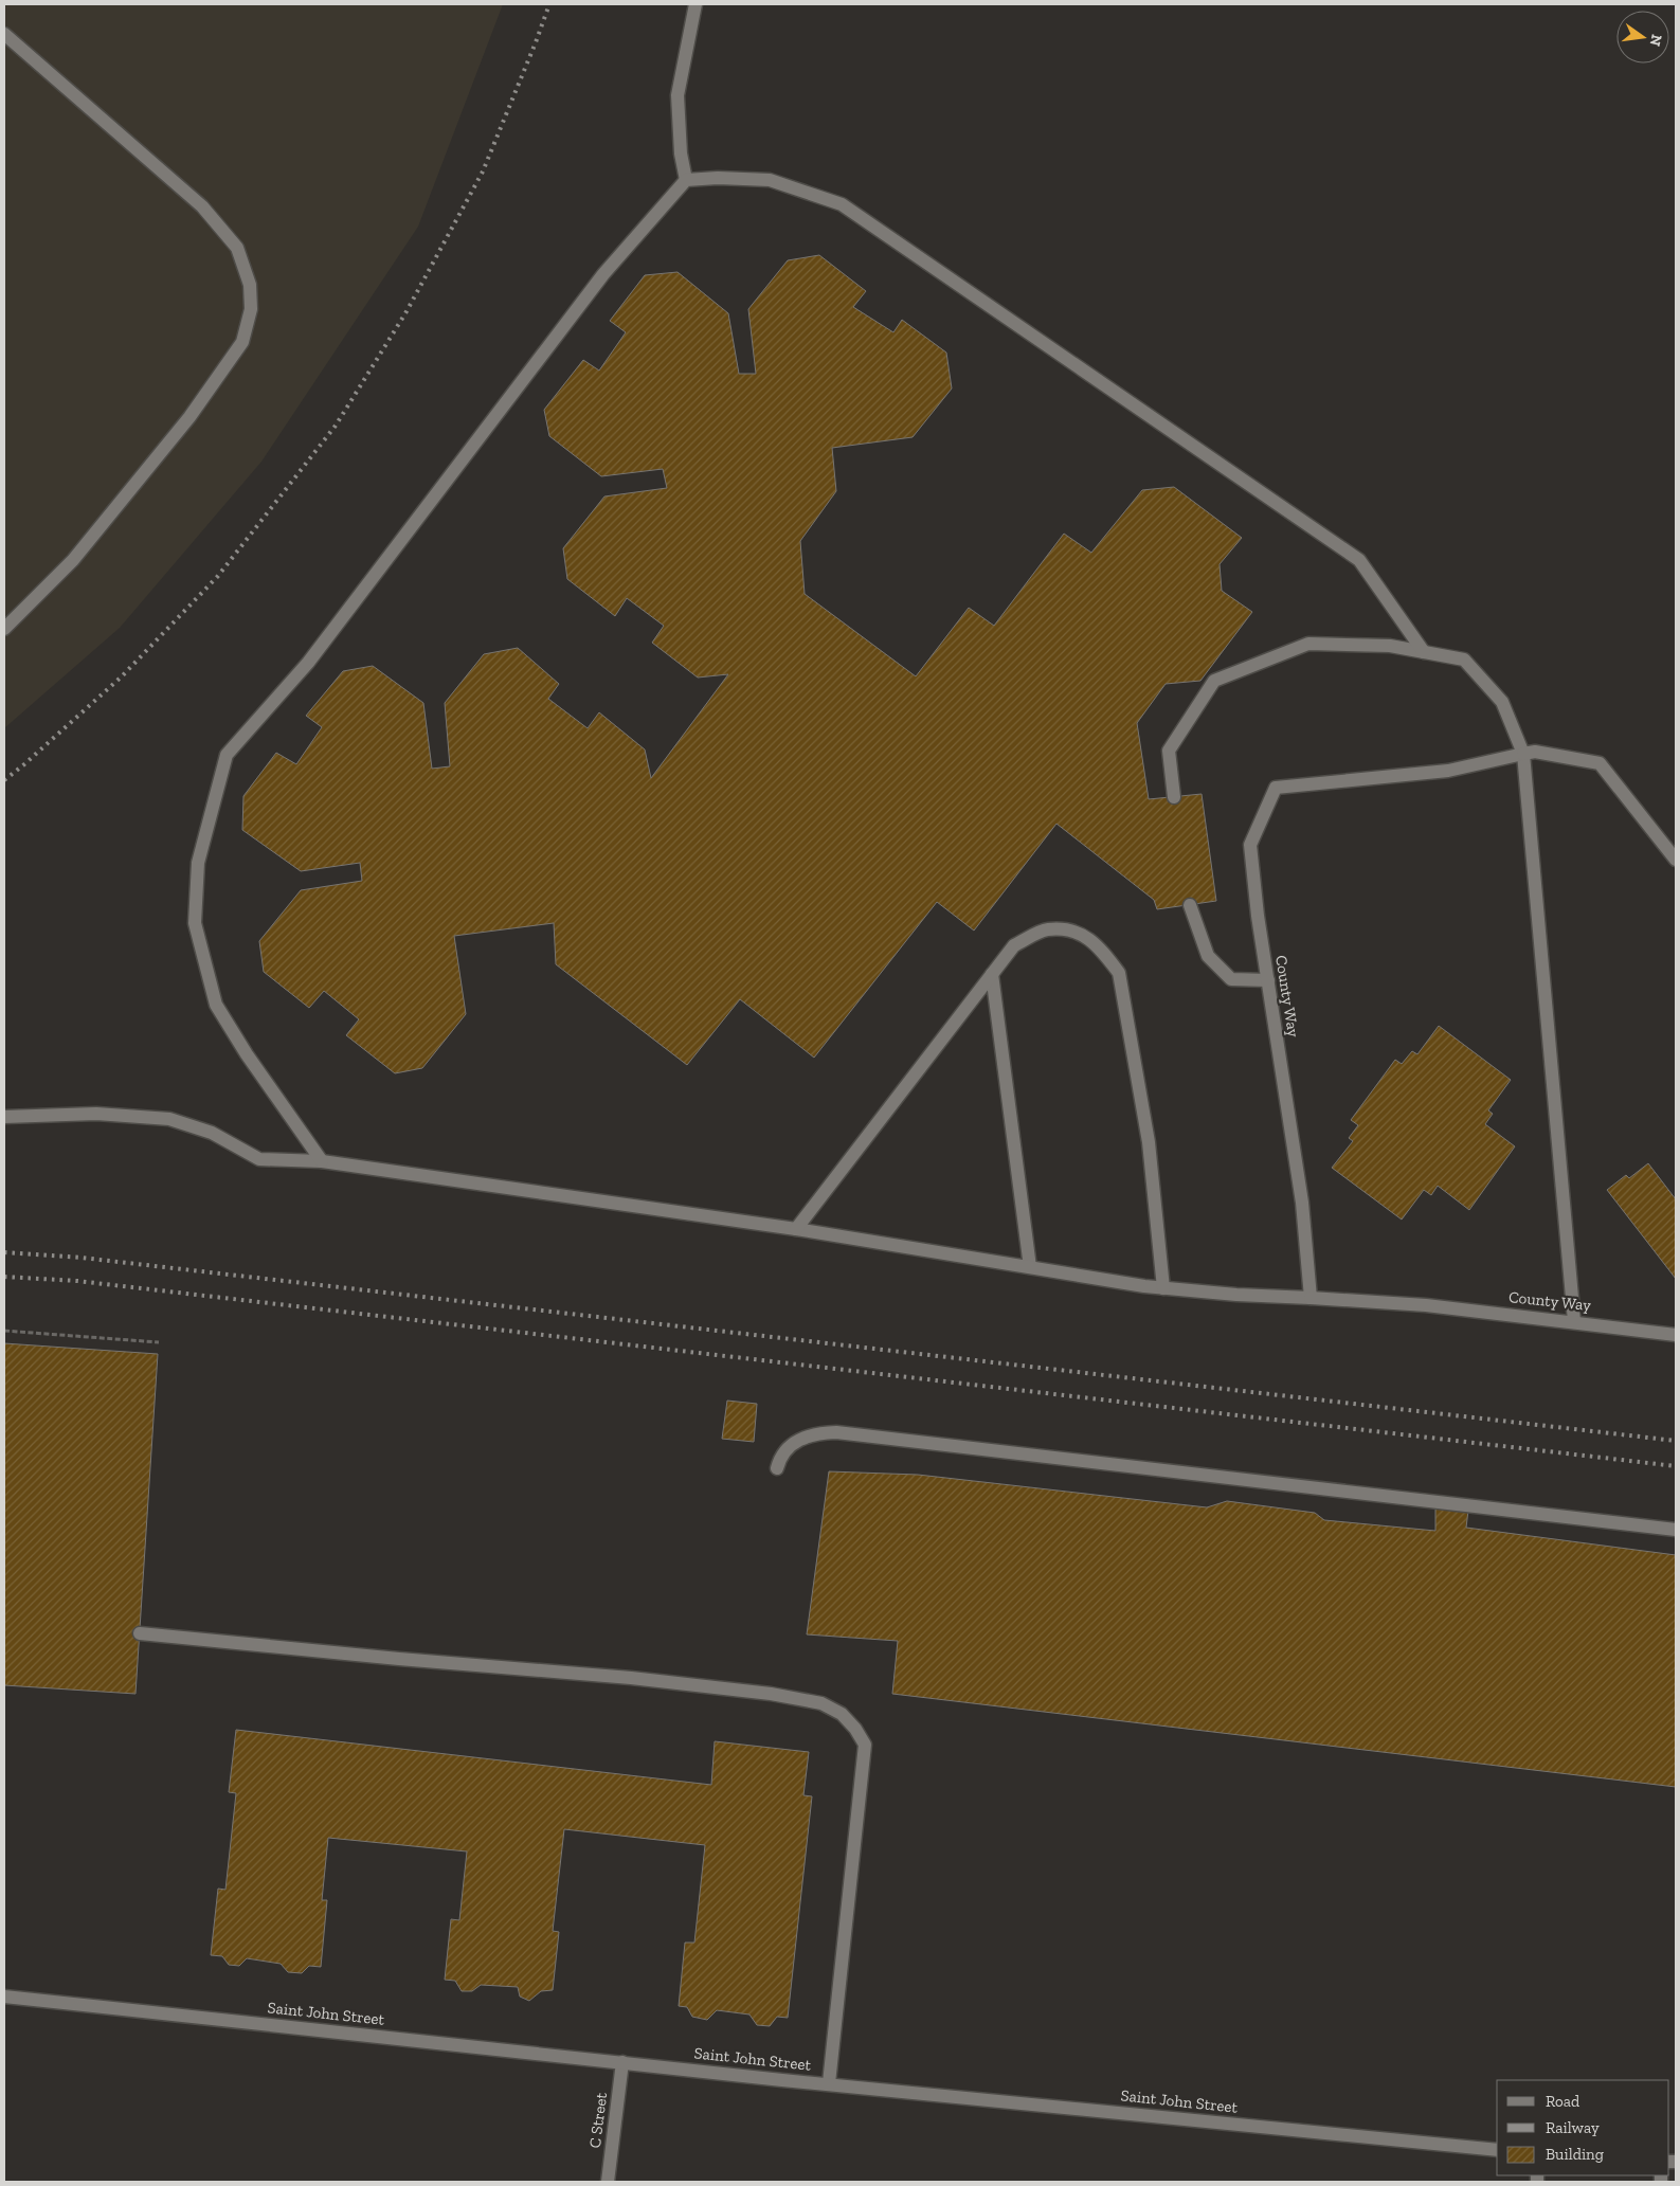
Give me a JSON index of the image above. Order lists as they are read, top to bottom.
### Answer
{
  "streets": {
    "main road": ["County Way", "Saint John Street", "C Street"]
  },
  "crossings": [
    ["Saint John Street", "C Street"]
  ],
  "legend": ["Road", "Railway", "Building"],
  "north": "right"
}
